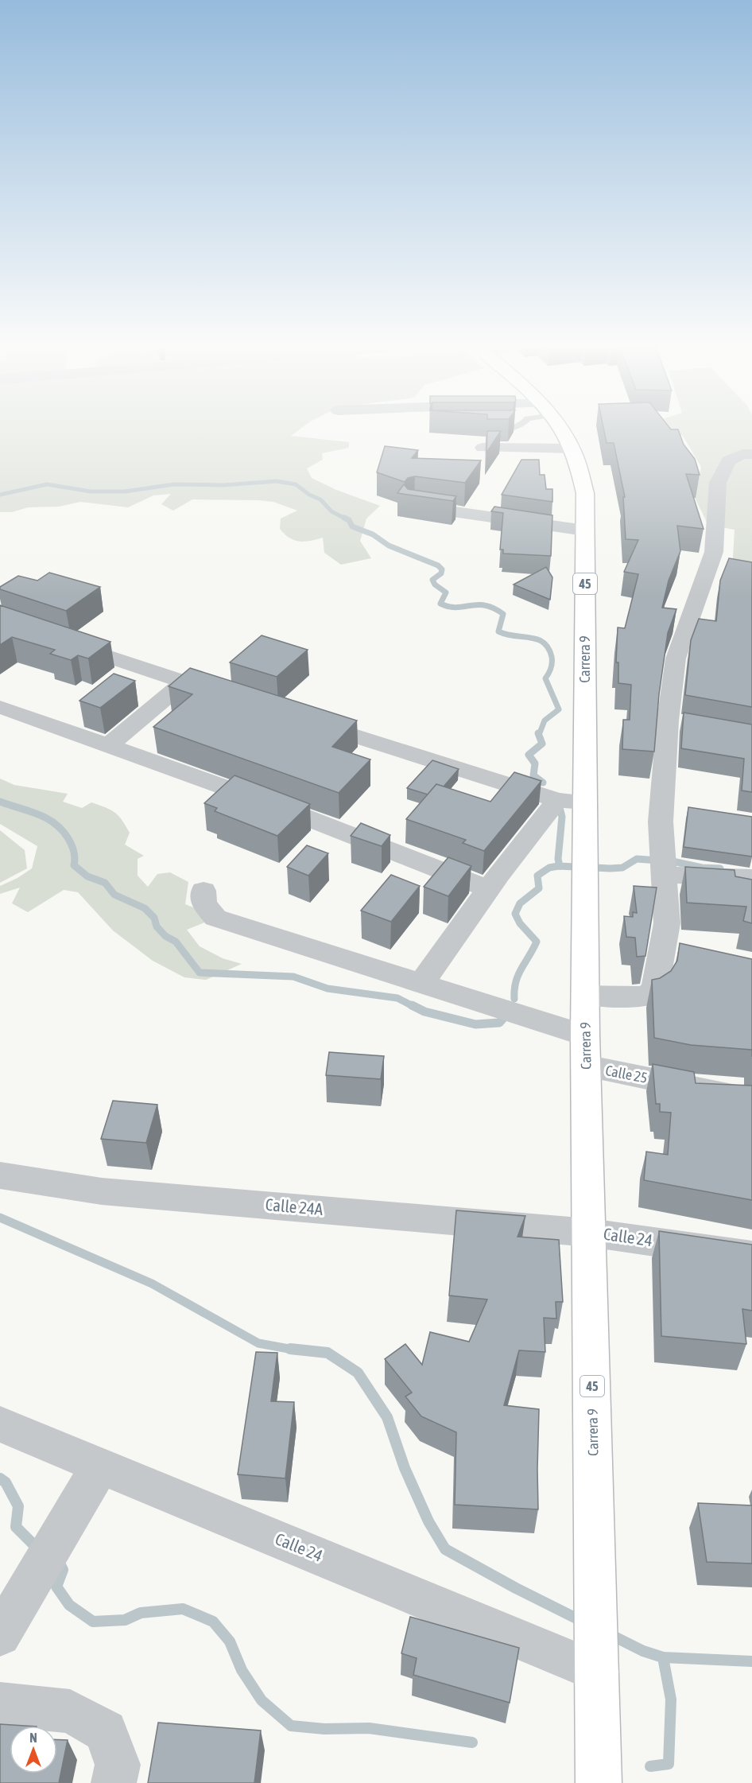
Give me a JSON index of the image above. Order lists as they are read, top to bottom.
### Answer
{
  "streets": {
    "highway": ["45", "Carrera 9"],
    "street": ["Calle 25", "Calle 24A", "Calle 24"]
  },
  "crossings": [
    ["Carrera 9", "Calle 25"],
    ["Carrera 9", "Calle 24A"],
    ["Carrera 9", "Calle 24"],
    ["Calle 24A", "Calle 24"]
  ],
  "north": "top"
}
